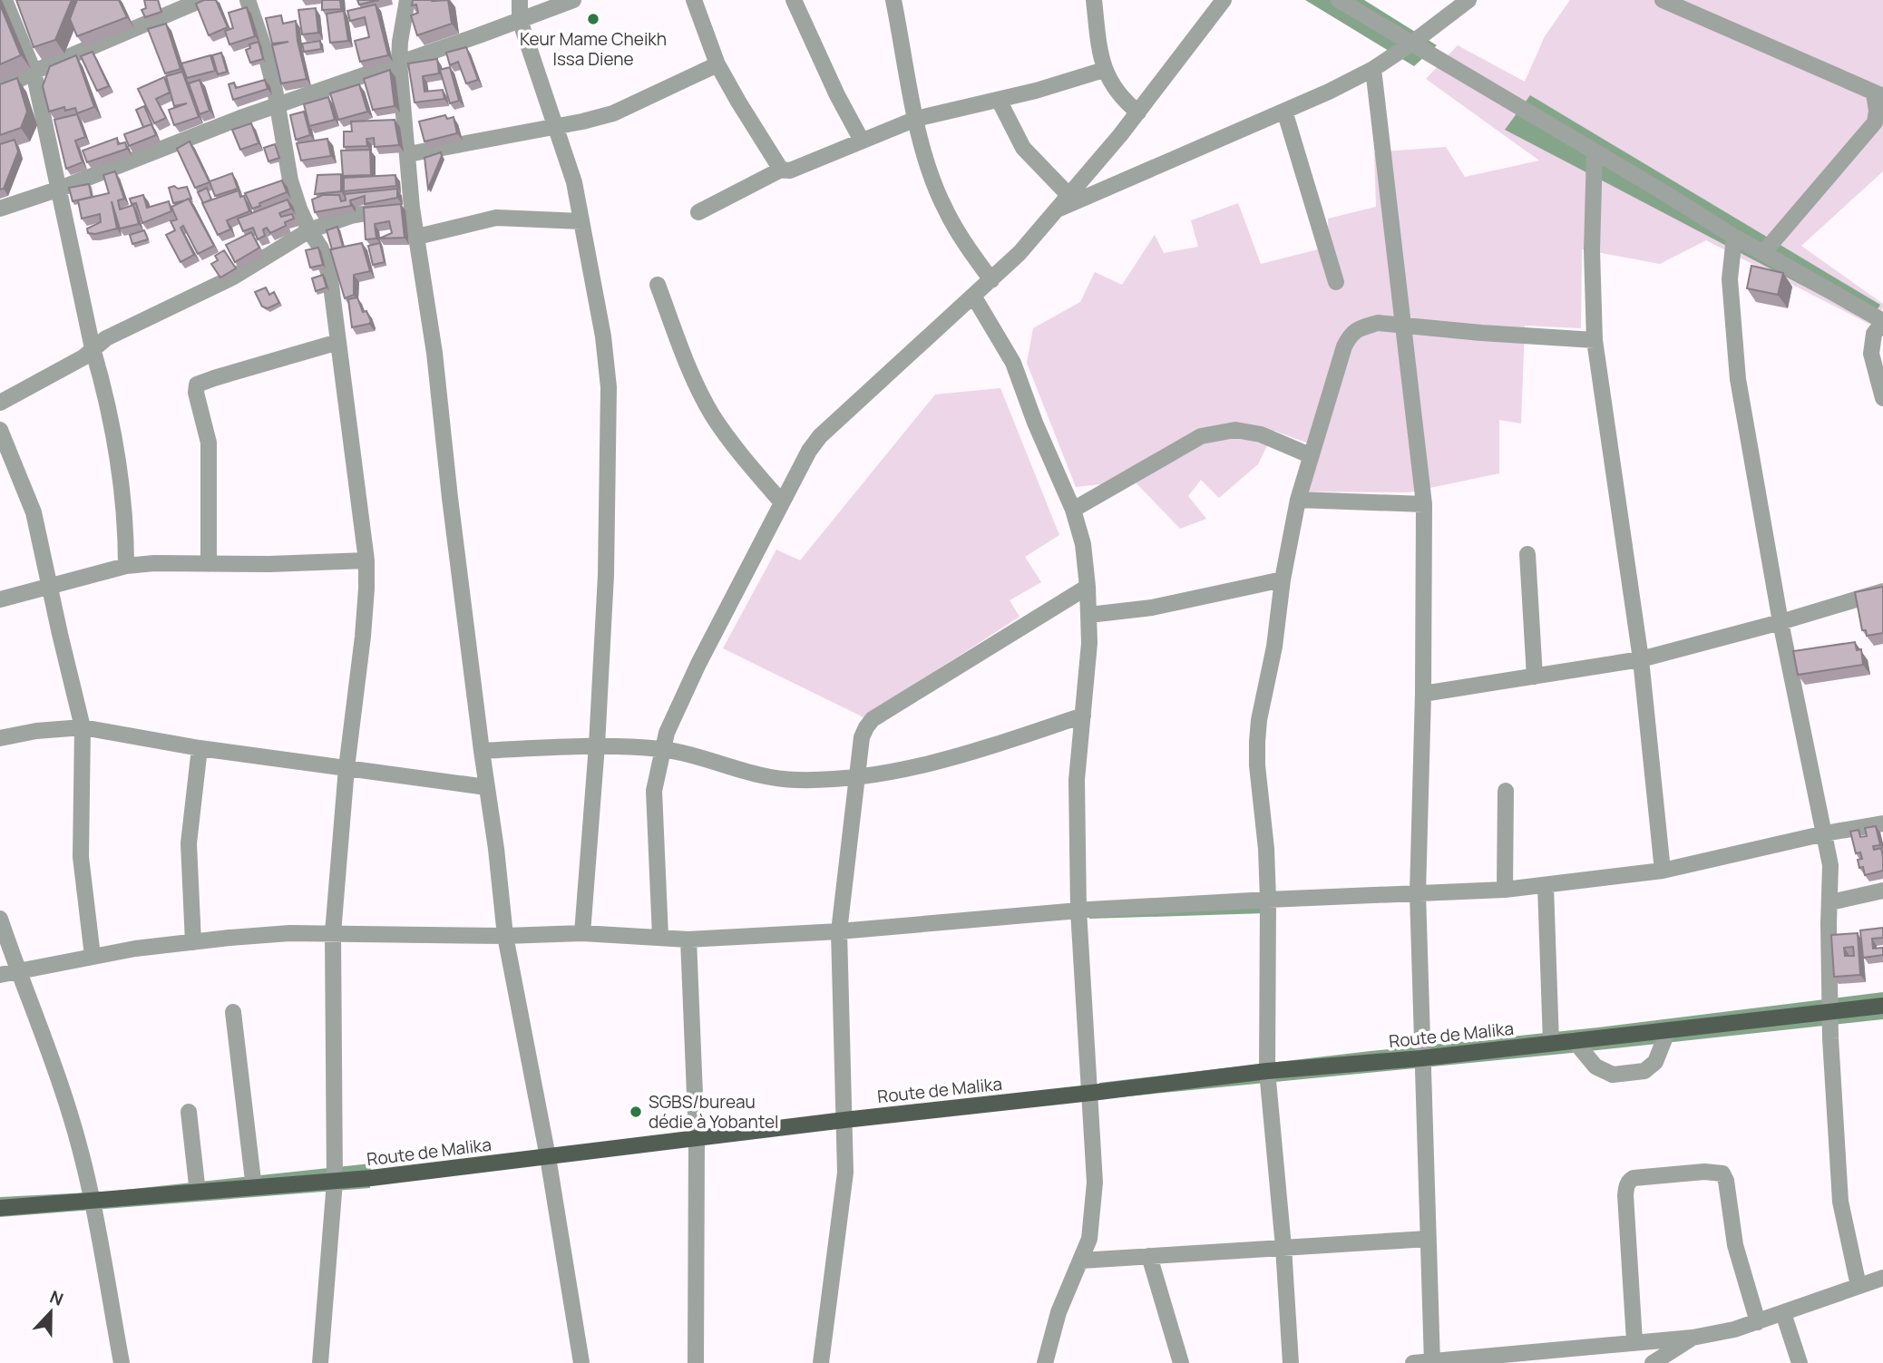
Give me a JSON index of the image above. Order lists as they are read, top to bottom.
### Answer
{
  "streets": {
    "main road": ["Route de Malika"]
  },
  "places": ["Keur Mame Cheikh Issa Diene", "SGBS/bureau dédie à Yobantel"],
  "north": "top"
}
